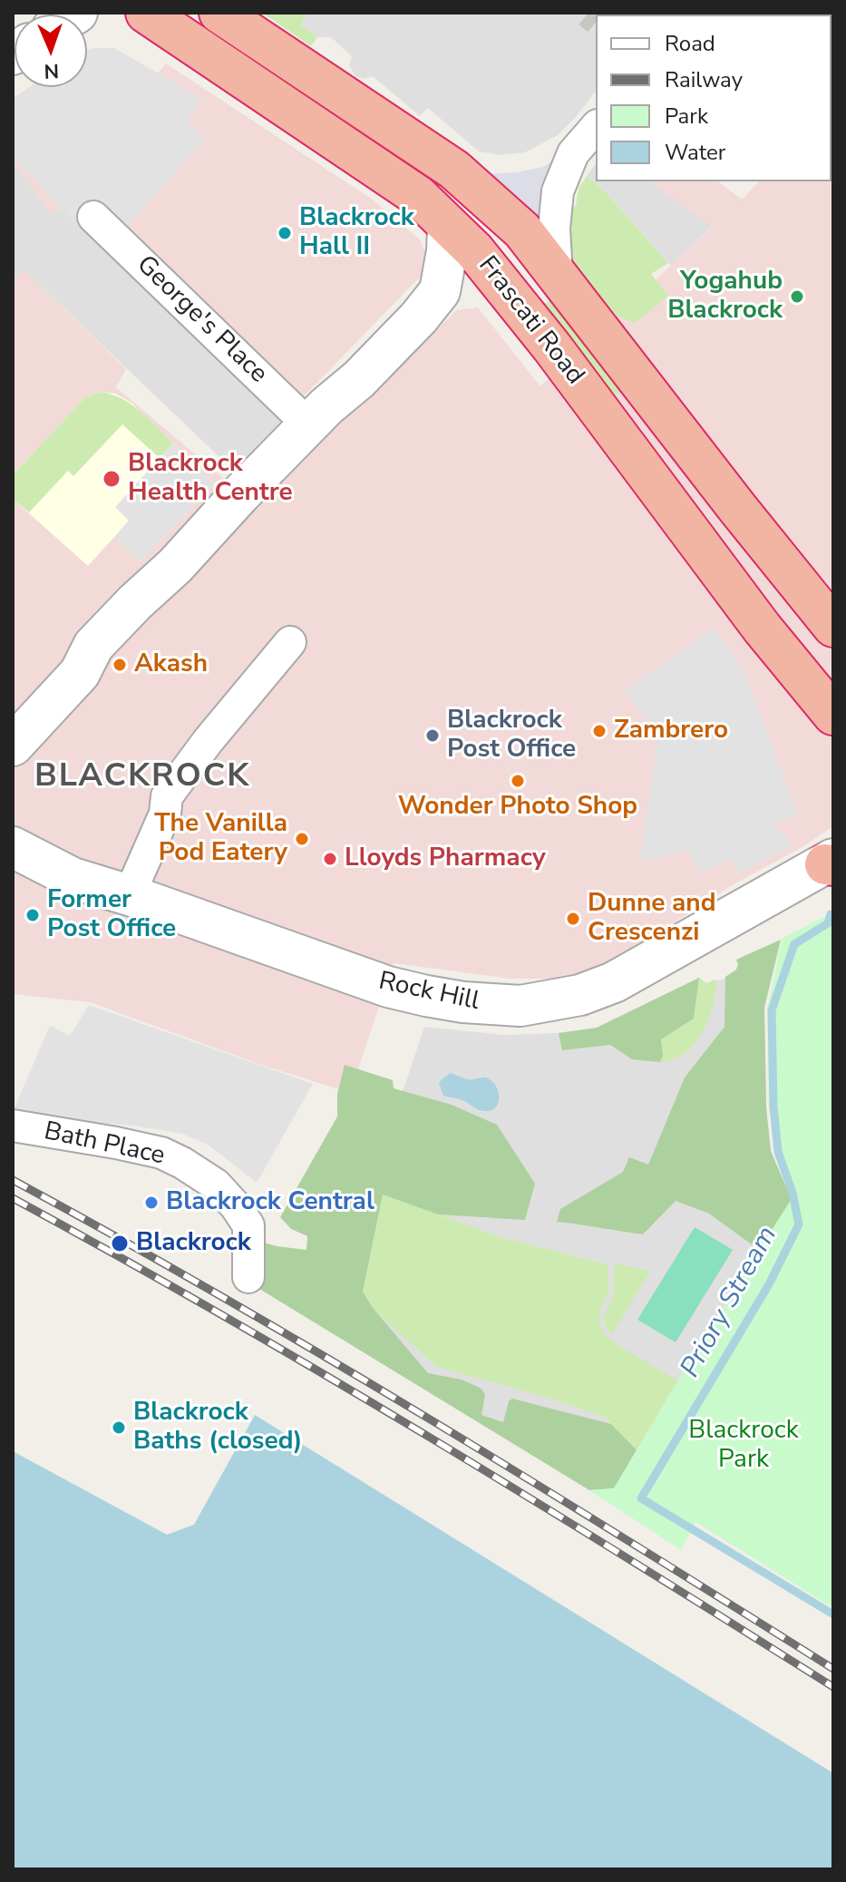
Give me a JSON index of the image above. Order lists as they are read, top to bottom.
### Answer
{
  "streets": {
    "highway": ["Frascati Road"],
    "street": ["George's Place", "Rock Hill", "Bath Place"]
  },
  "districts": ["BLACKROCK"],
  "water": ["Priory Stream"],
  "parks": ["Blackrock Park"],
  "places": [
    "Blackrock Hall II",
    "Yogahub Blackrock",
    "Blackrock Health Centre",
    "Akash",
    "Zambrero",
    "Blackrock Post Office",
    "Wonder Photo Shop",
    "The Vanilla Pod Eatery",
    "Lloyds Pharmacy",
    "Former Post Office",
    "Dunne and Crescenzi",
    "Blackrock Central",
    "Blackrock",
    "Blackrock Baths (closed)"
  ],
  "legend": [
    "Road",
    "Railway",
    "Park",
    "Water"
  ],
  "north": "bottom"
}
